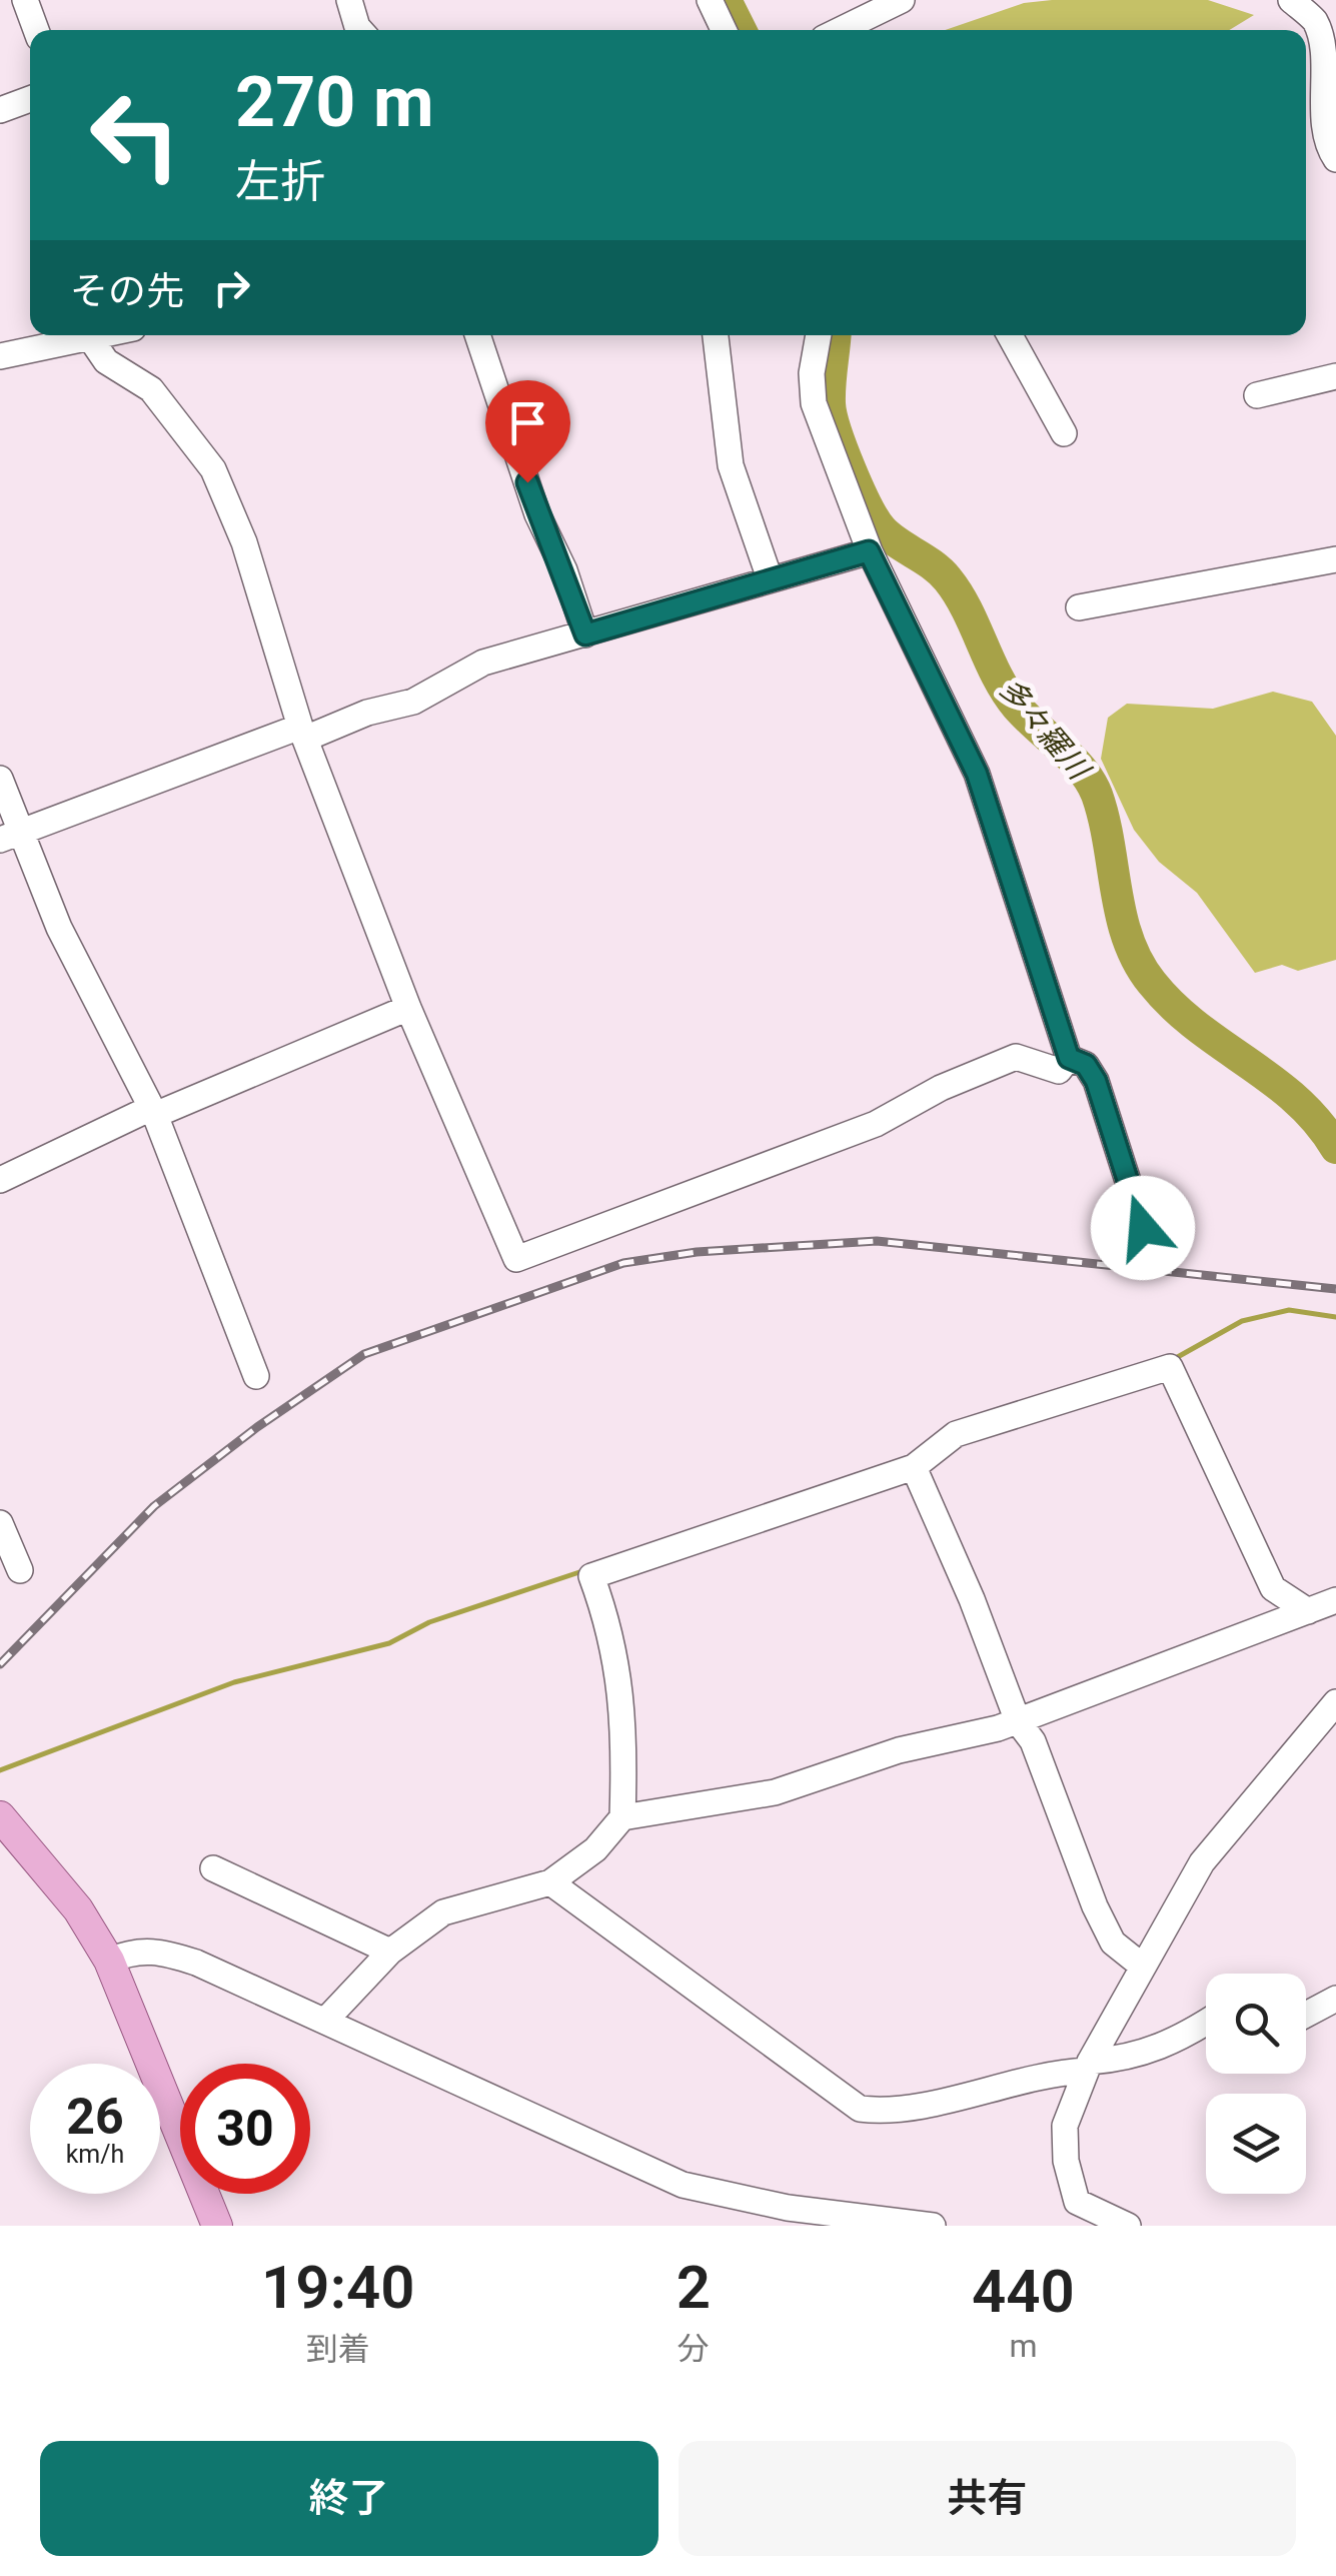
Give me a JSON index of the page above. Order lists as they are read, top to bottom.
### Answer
{
  "water": ["多々羅川"],
  "page": {
    "turn": ["270 m", "左折"],
    "then": "その先",
    "speed": "26 km/h",
    "limit": "30",
    "eta": [
      "19:40",
      "到着",
      "2",
      "分",
      "440",
      "m"
    ],
    "buttons": ["終了", "共有"]
  }
}
